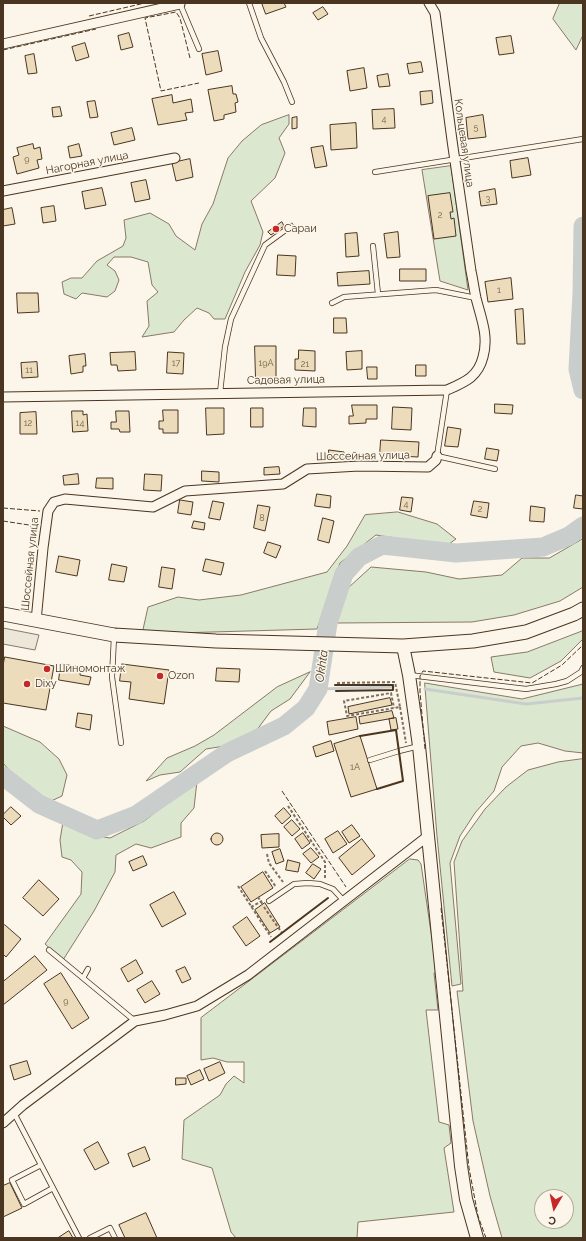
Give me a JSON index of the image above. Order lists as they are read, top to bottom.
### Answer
{
  "streets": {
    "street": [
      "Кольцевая улица",
      "Нагорная улица",
      "Садовая улица",
      "Шоссейная улица"
    ]
  },
  "crossings": [
    ["Кольцевая улица", "Садовая улица"]
  ],
  "water": ["Okhta"],
  "places": [
    "Сараи",
    "Шиномонтаж",
    "Ozon",
    "Dixy"
  ],
  "house_numbers": [
    "4",
    "5",
    "9",
    "3",
    "2",
    "1",
    "17",
    "19А",
    "21",
    "11",
    "12",
    "14",
    "4",
    "2",
    "8",
    "1А",
    "9"
  ],
  "north": "bottom"
}
